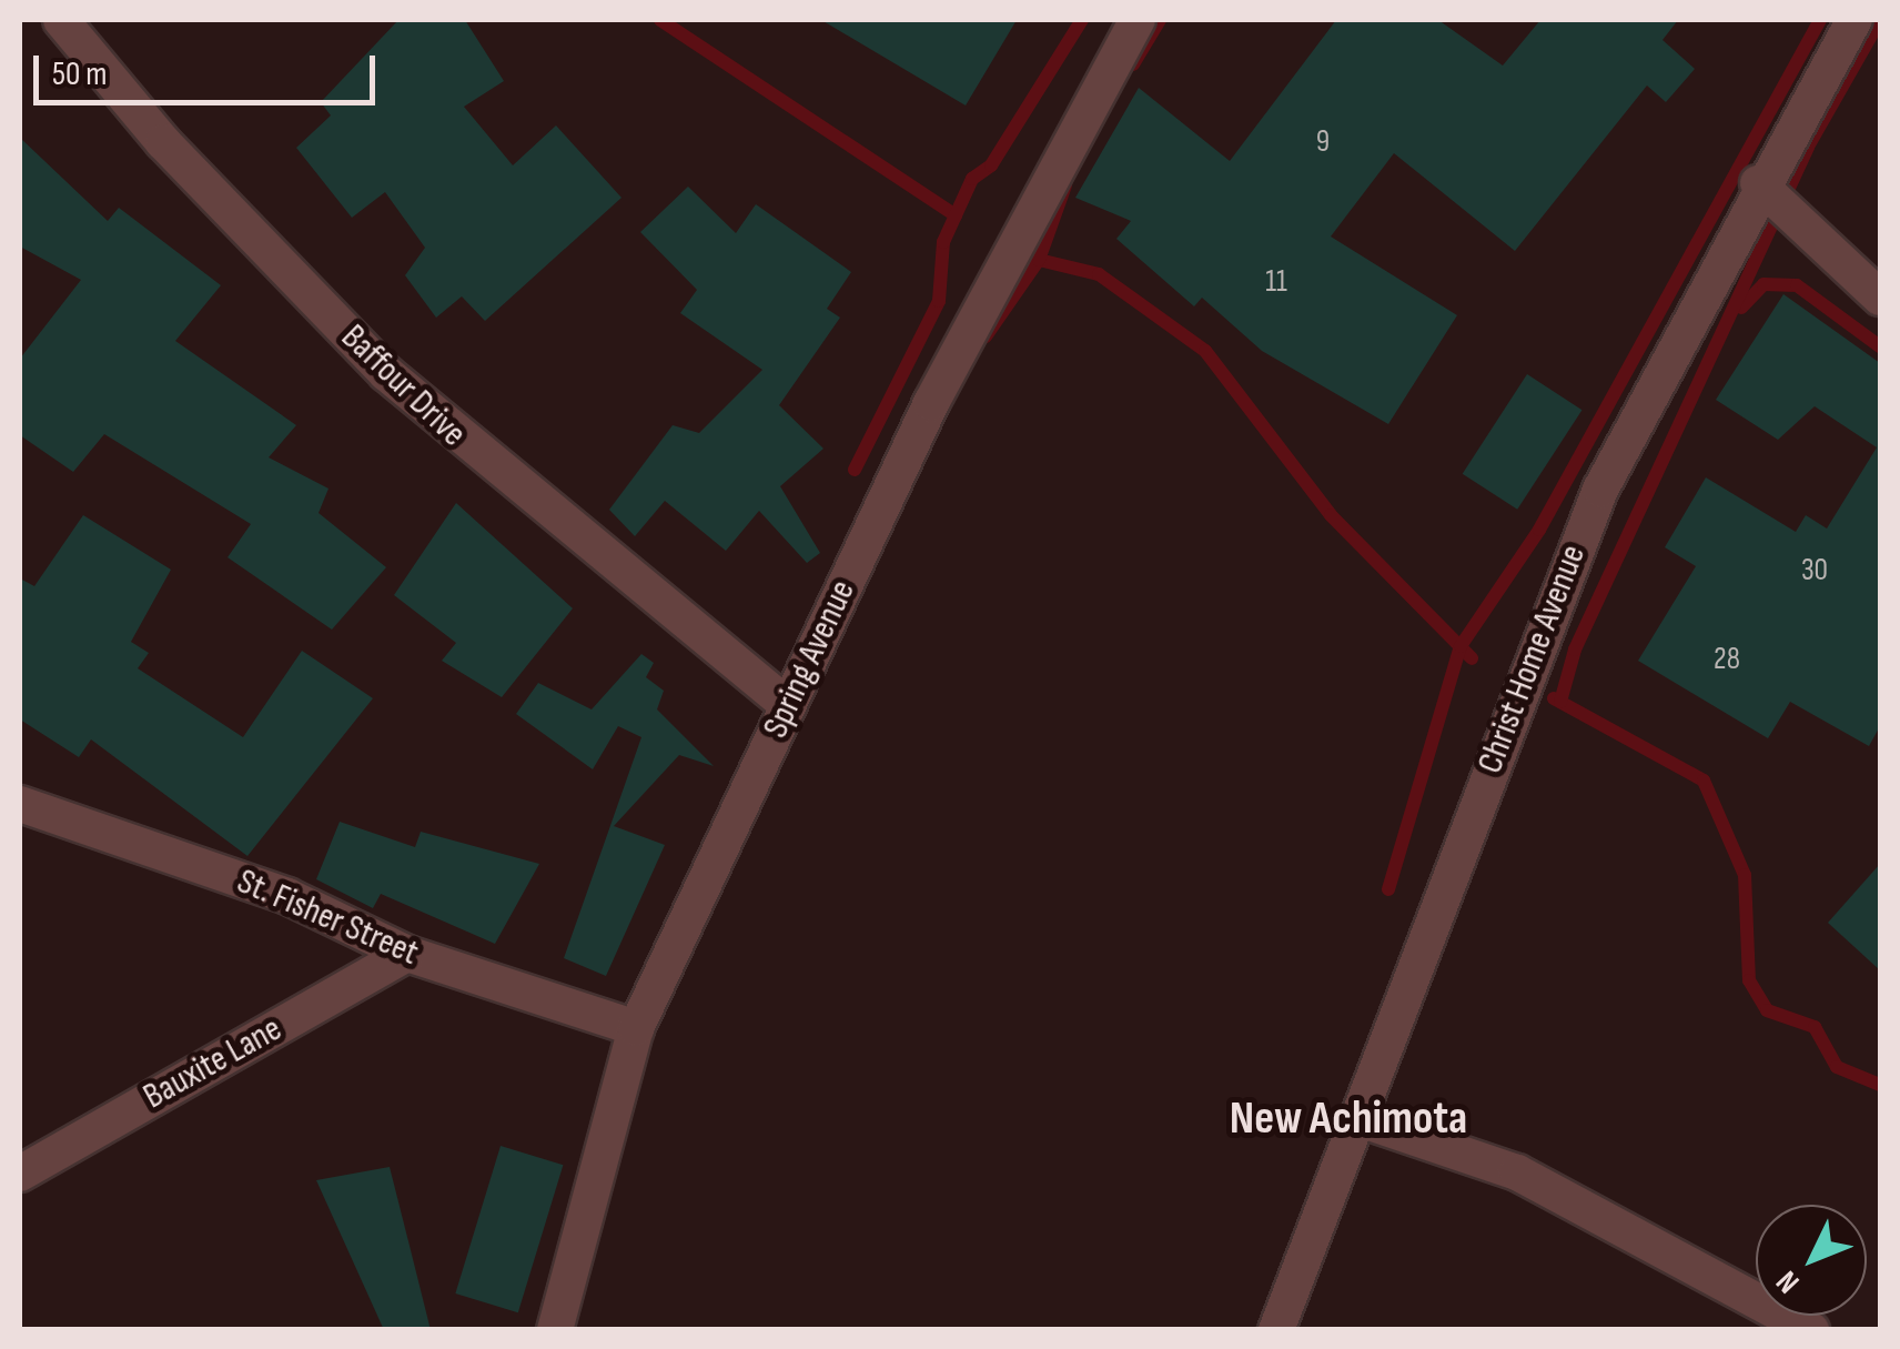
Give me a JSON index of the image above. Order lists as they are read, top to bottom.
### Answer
{
  "streets": {
    "street": [
      "Baffour Drive",
      "Spring Avenue",
      "Christ Home Avenue",
      "St. Fisher Street",
      "Bauxite Lane"
    ]
  },
  "crossings": [
    ["Baffour Drive", "Spring Avenue"],
    ["Spring Avenue", "St. Fisher Street"],
    ["St. Fisher Street", "Bauxite Lane"]
  ],
  "districts": ["New Achimota"],
  "house_numbers": [
    "9",
    "11",
    "30",
    "28"
  ],
  "scale_bar": "50 m",
  "north": "bottom left"
}
